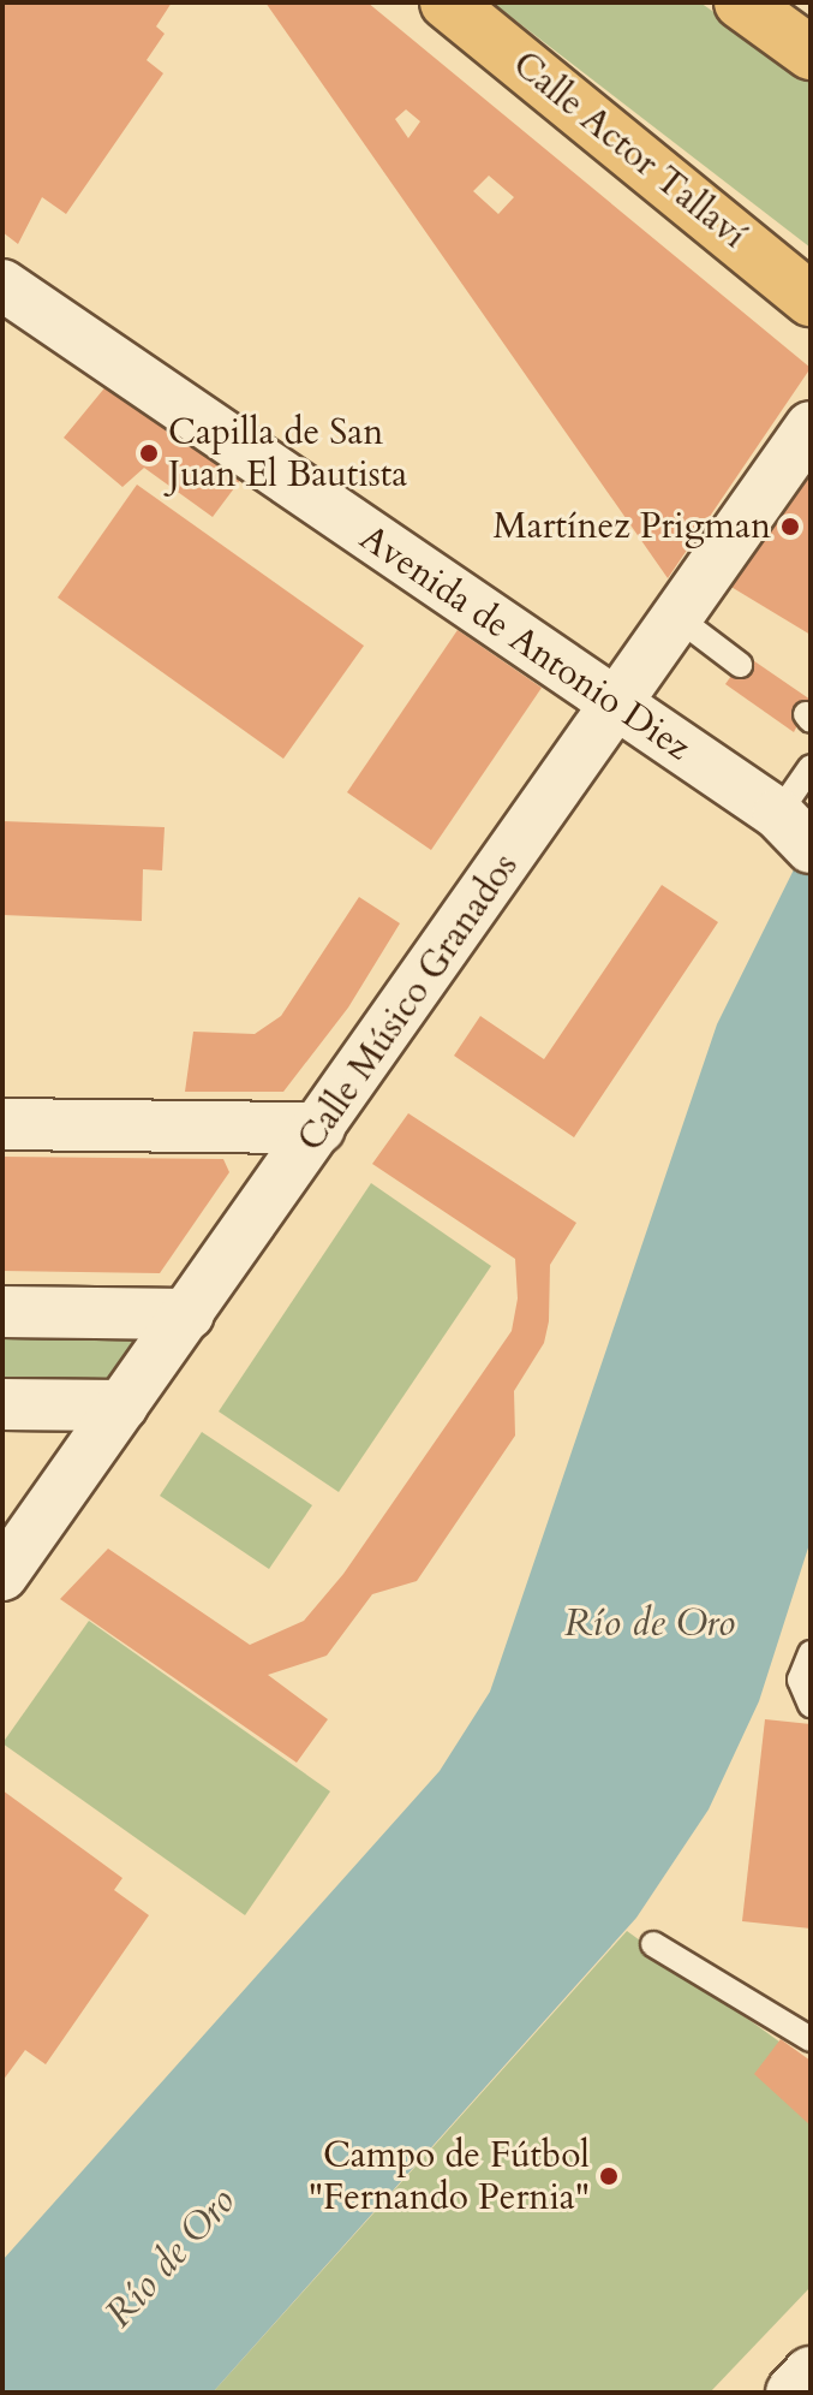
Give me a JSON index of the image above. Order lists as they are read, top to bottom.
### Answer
{
  "streets": {
    "main road": ["Calle Actor Tallaví"],
    "street": ["Avenida de Antonio Diez", "Calle Músico Granados"]
  },
  "crossings": [
    ["Avenida de Antonio Diez", "Calle Músico Granados"]
  ],
  "water": ["Río de Oro"],
  "places": ["Capilla de San Juan El Bautista", "Martínez Prigman", "Campo de Fútbol \"Fernando Pernia\""]
}
